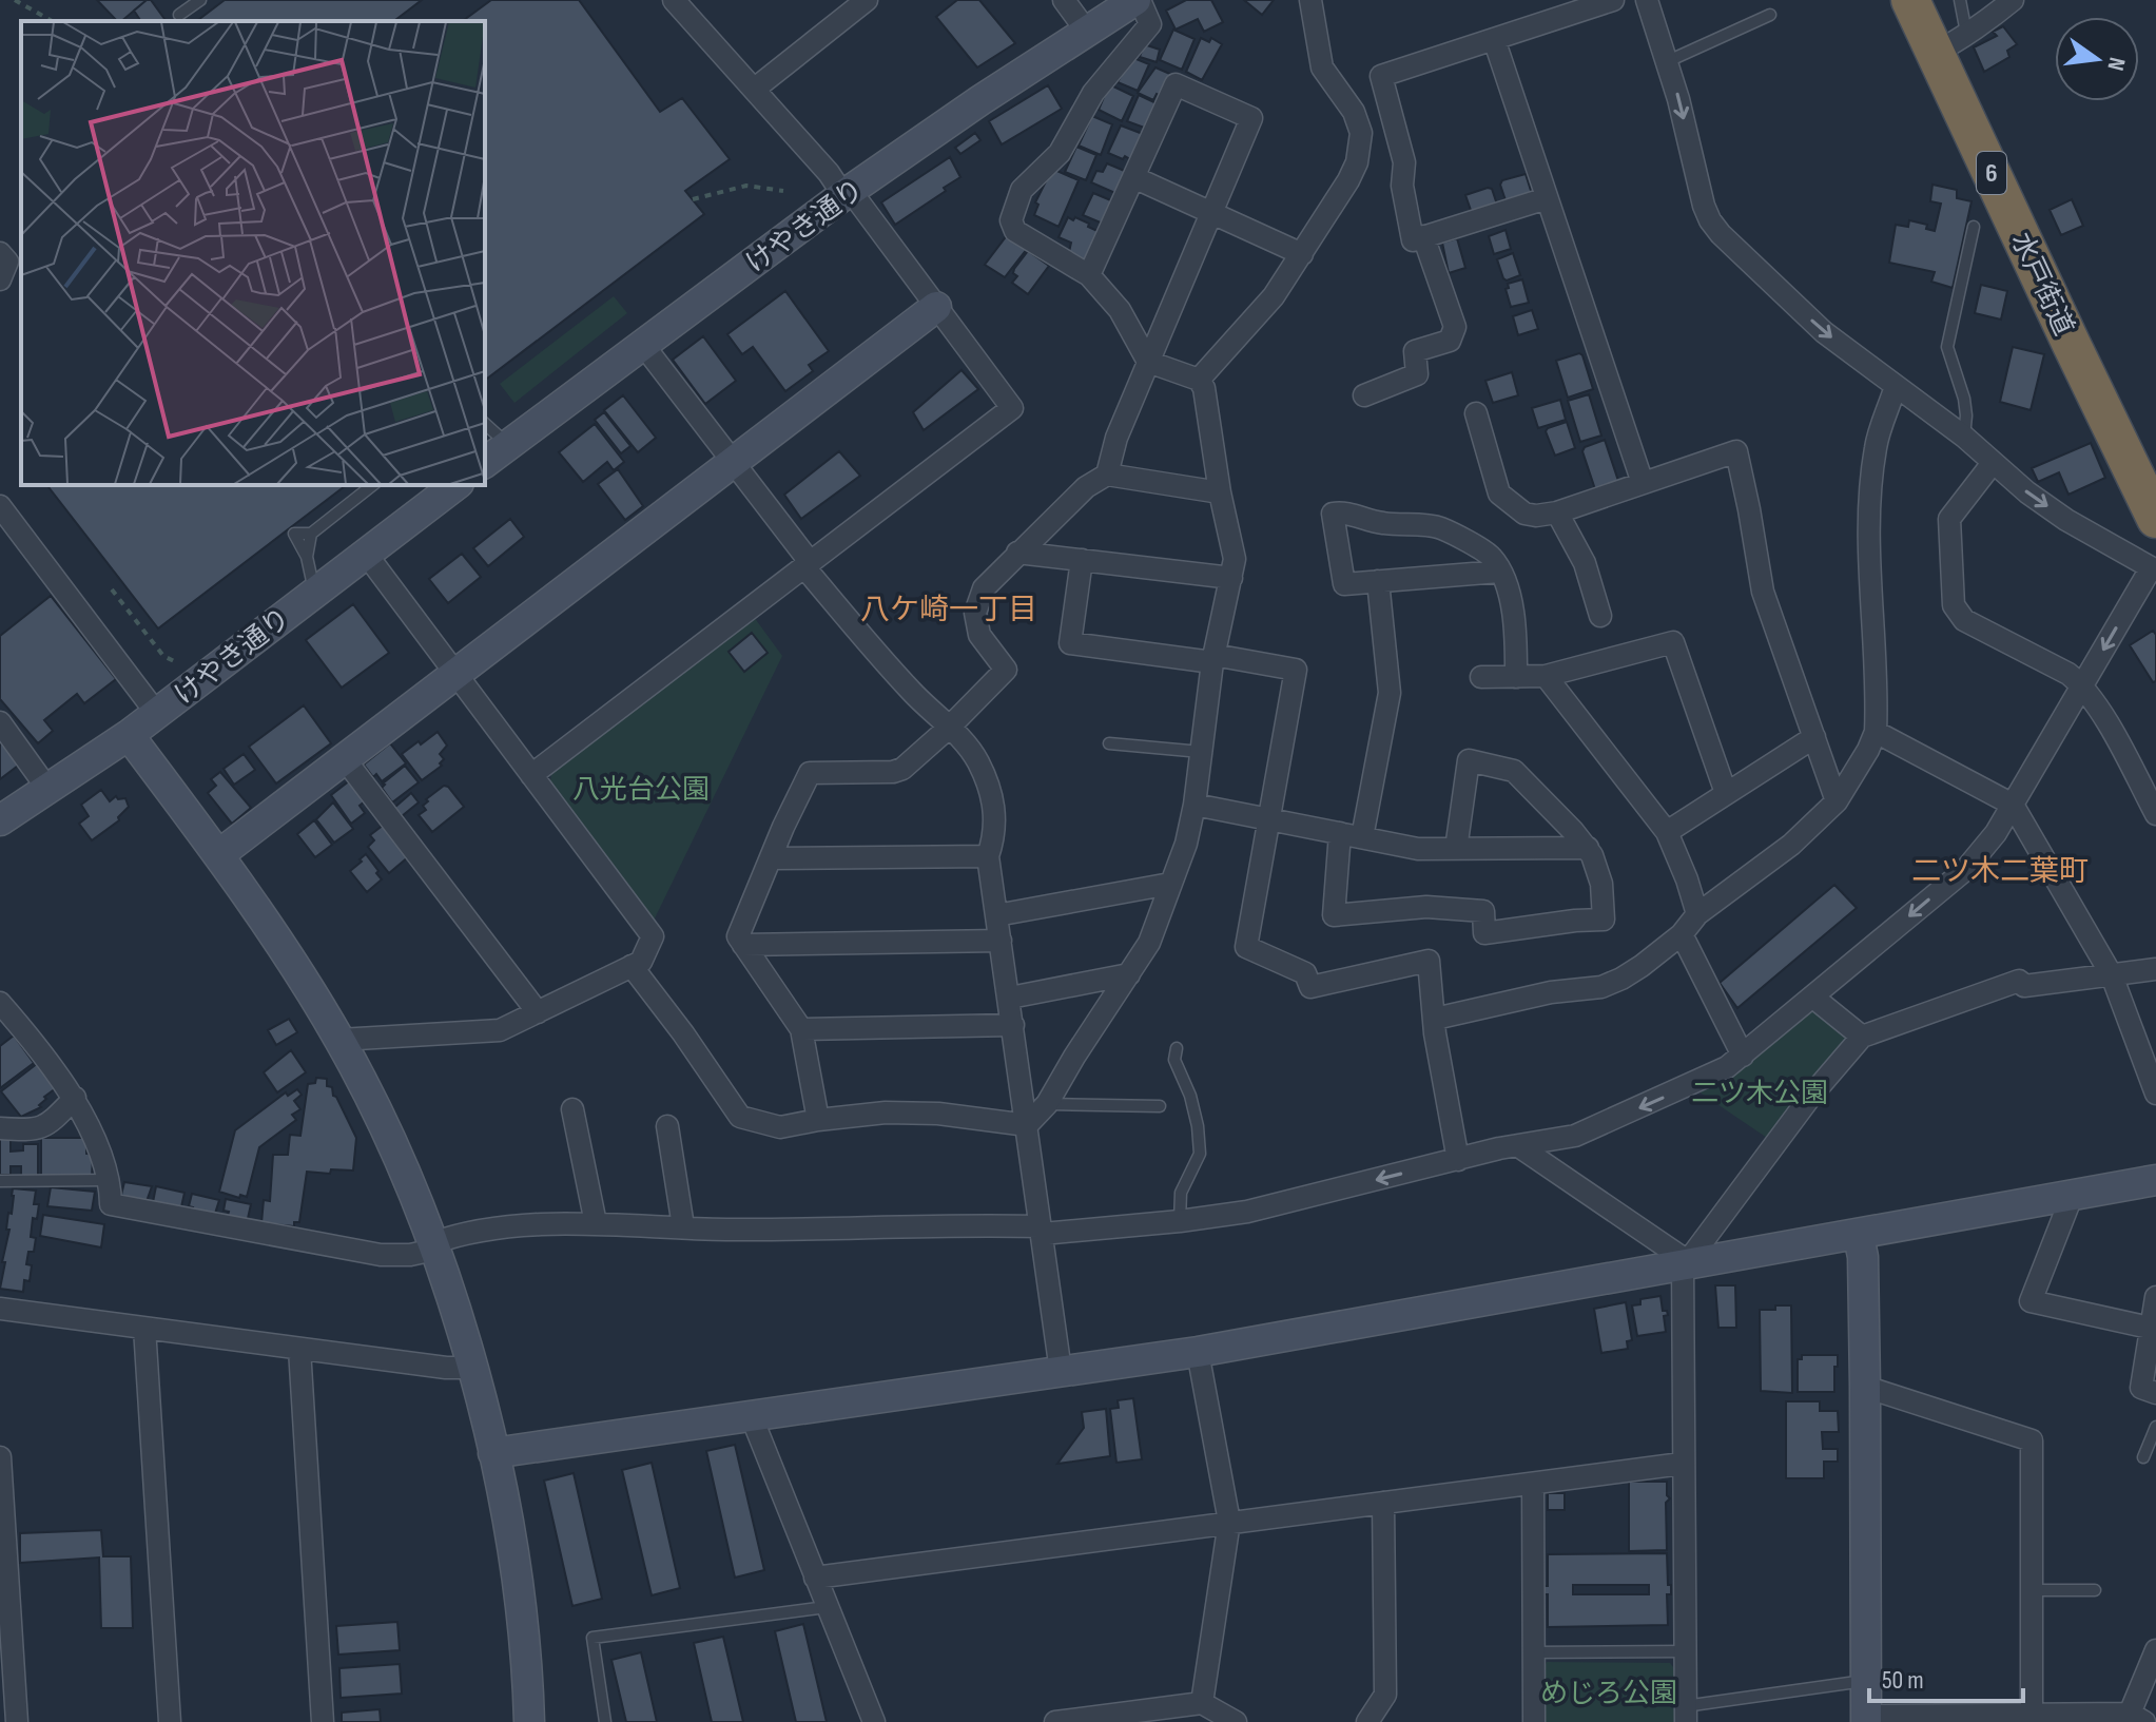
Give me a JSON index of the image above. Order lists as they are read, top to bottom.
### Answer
{
  "streets": {
    "highway": ["6", "水戸街道"],
    "street": ["けやき通り"]
  },
  "districts": ["八ケ崎一丁目", "二ツ木二葉町"],
  "parks": ["八光台公園", "二ツ木公園", "めじろ公園"],
  "scale_bar": "50 m",
  "north": "right"
}
